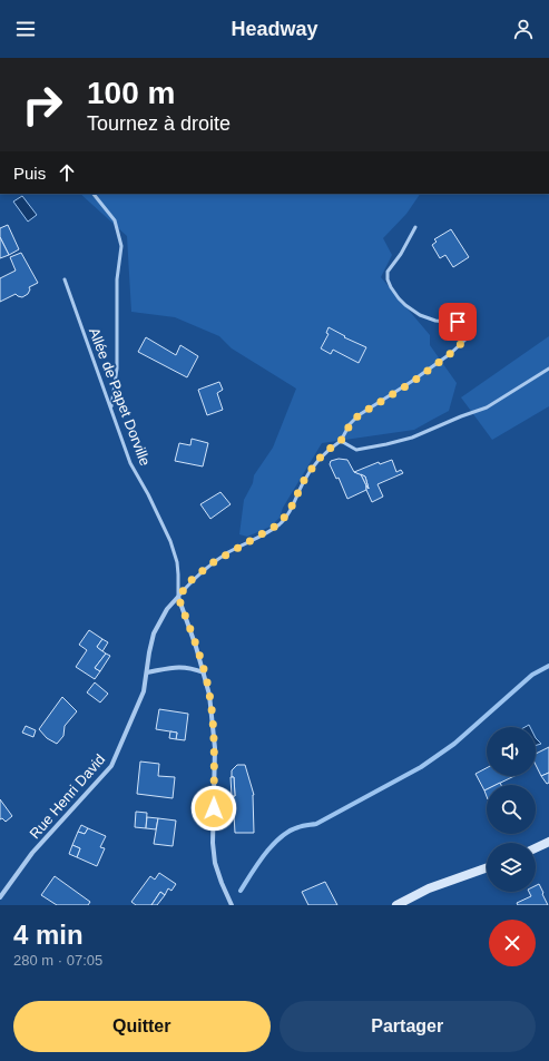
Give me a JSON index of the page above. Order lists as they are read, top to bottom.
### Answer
{
  "streets": {
    "street": ["Rue Henri David"],
    "lane": ["Allée de Papet Dorville"]
  },
  "crossings": [
    ["Allée de Papet Dorville", "Rue Henri David"]
  ],
  "page": {
    "header": "Headway",
    "turn": ["100 m", "Tournez à droite"],
    "then": "Puis",
    "heading": ["4 min", "280 m · 07:05"],
    "buttons": ["Quitter", "Partager"]
  }
}
